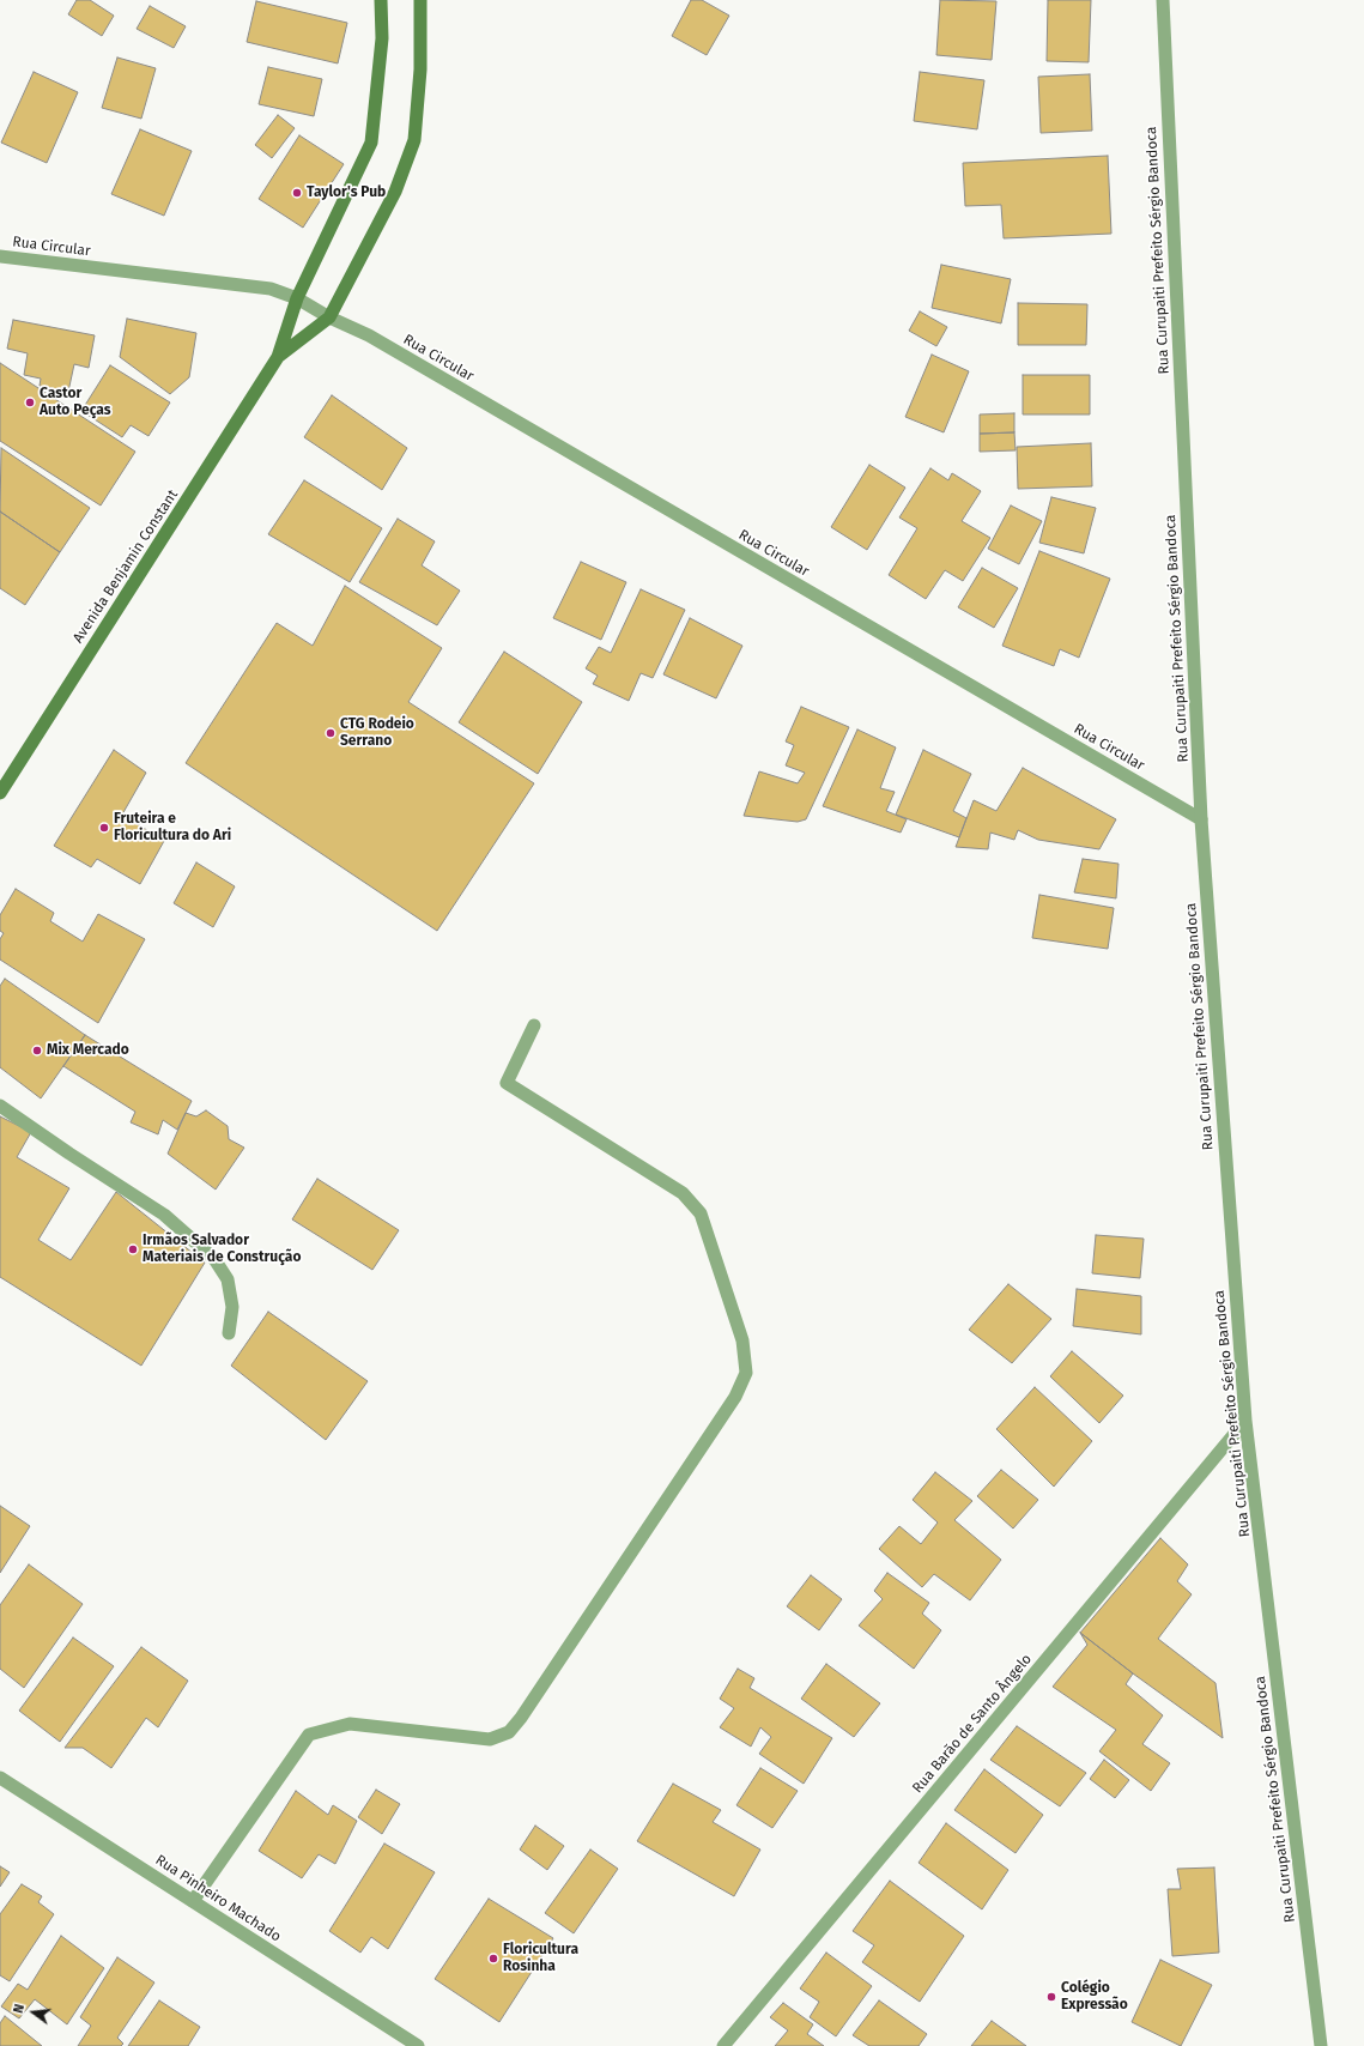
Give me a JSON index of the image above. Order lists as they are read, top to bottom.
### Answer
{
  "streets": {
    "main road": ["Avenida Benjamin Constant"],
    "street": [
      "Rua Circular",
      "Rua Curupaiti Prefeito Sérgio Bandoca",
      "Rua Barão de Santo Ângelo",
      "Rua Pinheiro Machado"
    ]
  },
  "crossings": [
    ["Rua Circular", "Rua Curupaiti Prefeito Sérgio Bandoca"],
    ["Rua Circular", "Avenida Benjamin Constant"],
    ["Rua Curupaiti Prefeito Sérgio Bandoca", "Rua Barão de Santo Ângelo"]
  ],
  "places": [
    "Taylor's Pub",
    "Castor Auto Peças",
    "CTG Rodeio Serrano",
    "Fruteira e Floricultura do Ari",
    "Mix Mercado",
    "Irmãos Salvador Materiais de Construção",
    "Floricultura Rosinha",
    "Colégio Expressão"
  ],
  "north": "left"
}
